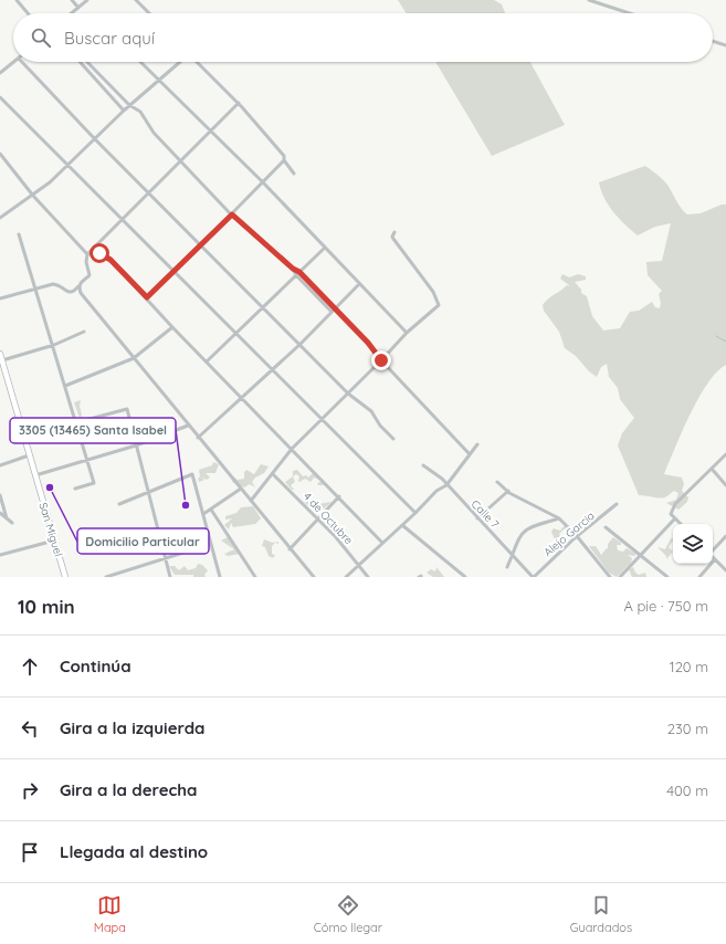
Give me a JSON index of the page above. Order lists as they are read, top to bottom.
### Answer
{
  "streets": {
    "street": [
      "Calle 7",
      "4 de Octubre",
      "San Miguel",
      "Alejo Garcia"
    ]
  },
  "crossings": [
    ["Calle 7", "Alejo Garcia"]
  ],
  "places": ["Domicilio Particular", "3305 (13465) Santa Isabel"],
  "page": {
    "search": "Buscar aquí",
    "heading": ["10 min", "A pie · 750 m"],
    "list": [
      ["Continúa", "120 m"],
      ["Gira a la izquierda", "230 m"],
      ["Gira a la derecha", "400 m"],
      "Llegada al destino"
    ],
    "nav": ["Mapa", "Cómo llegar", "Guardados"]
  }
}
